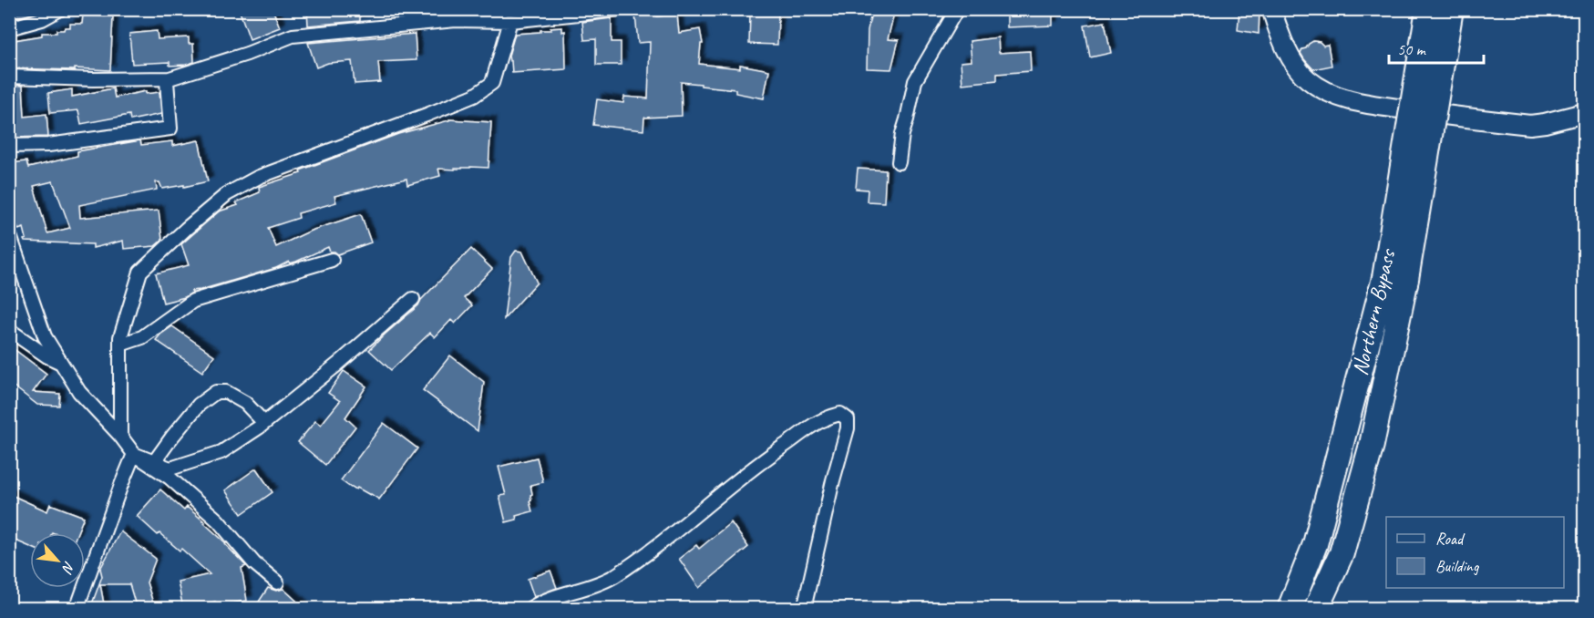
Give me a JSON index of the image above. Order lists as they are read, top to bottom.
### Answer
{
  "streets": {
    "highway": ["Northern Bypass"]
  },
  "legend": ["Road", "Building"],
  "scale_bar": "50 m",
  "north": "bottom right"
}
